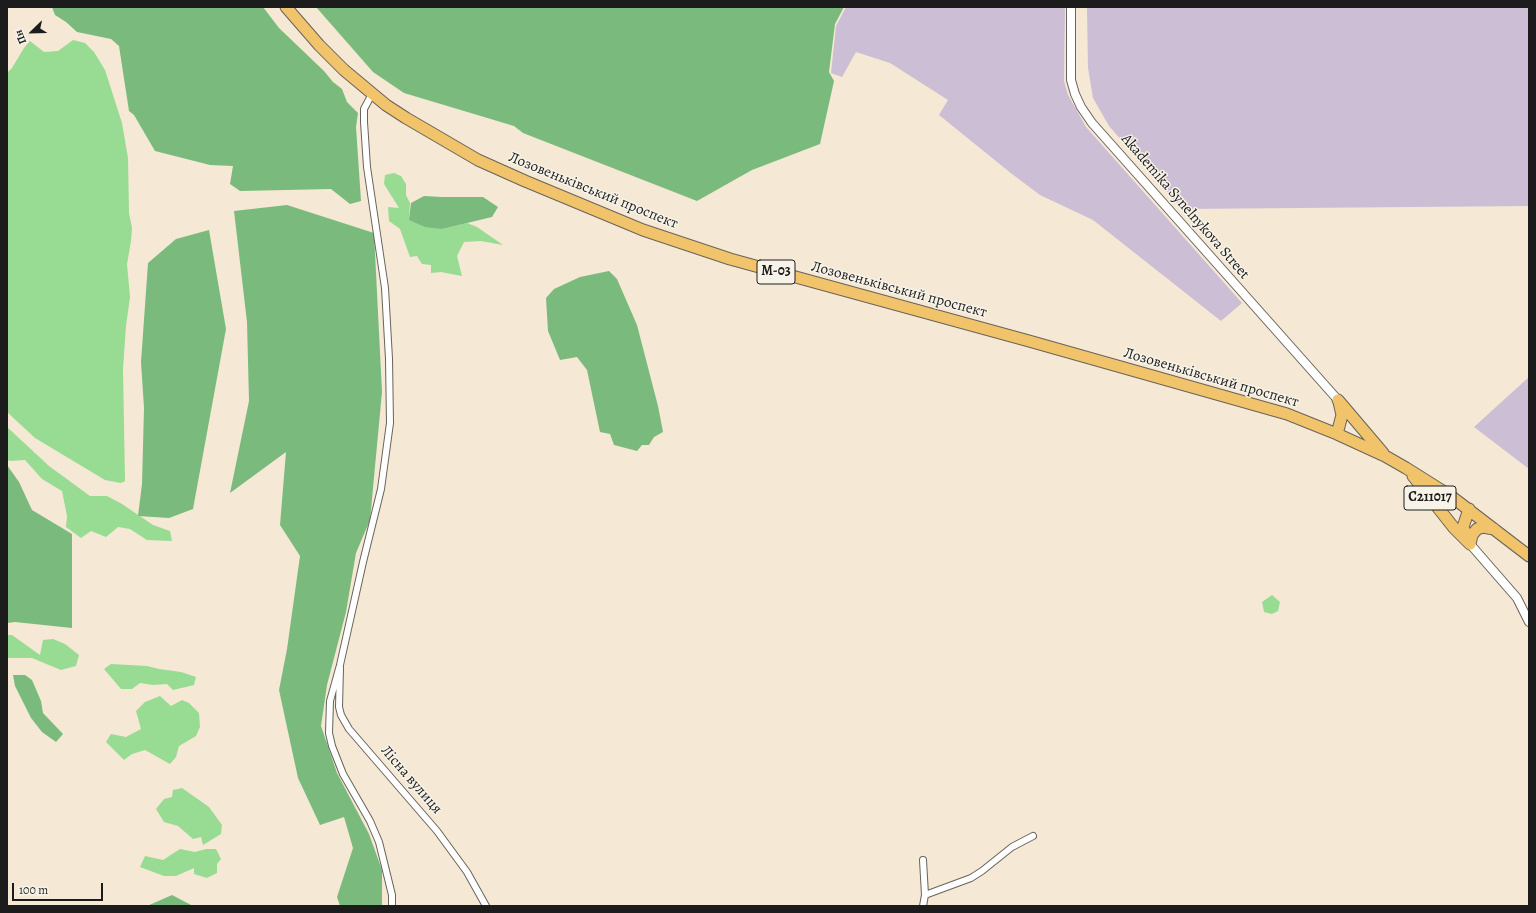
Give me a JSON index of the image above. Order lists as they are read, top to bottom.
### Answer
{
  "streets": {
    "highway": ["Лозовеньківський проспект", "М-03", "С211017"],
    "street": ["Akademika Synelnykova Street", "Лісна вулиця"]
  },
  "crossings": [
    ["Лозовеньківський проспект", "С211017"]
  ],
  "scale_bar": "100 m",
  "north": "bottom left"
}
